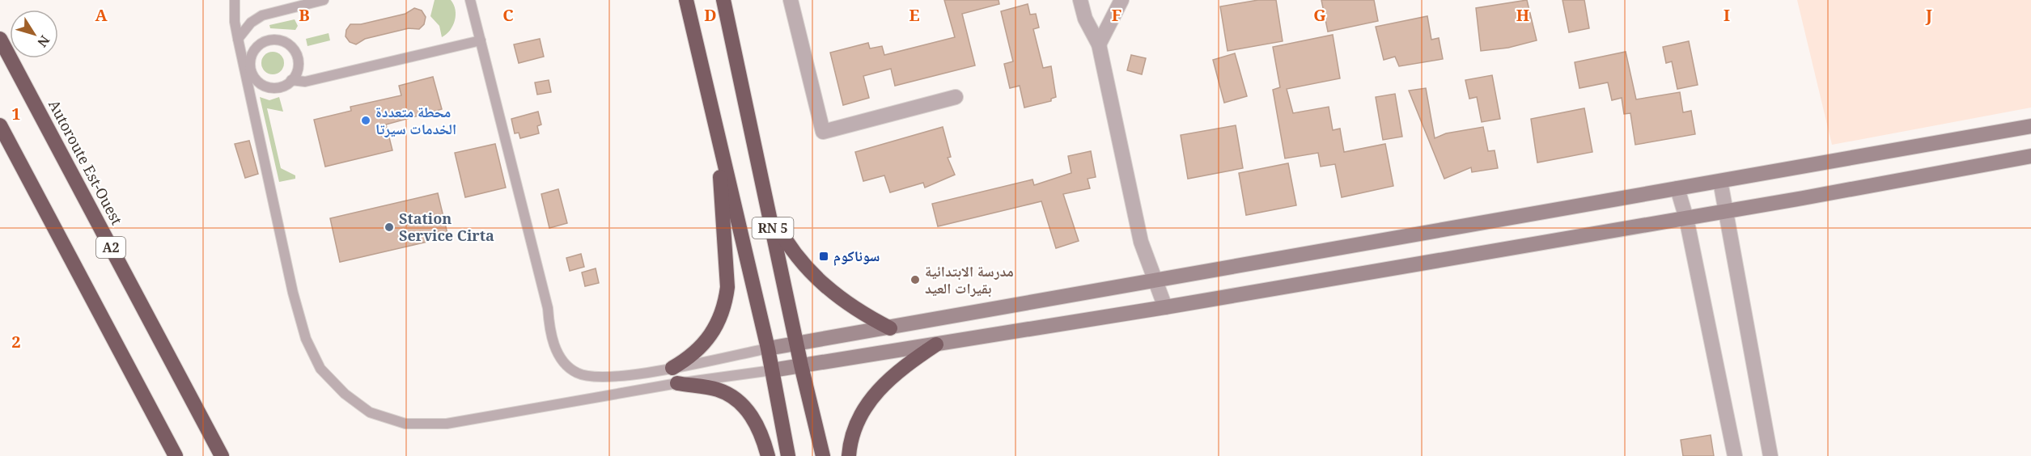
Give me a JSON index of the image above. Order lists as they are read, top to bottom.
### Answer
{
  "streets": {
    "highway": ["Autoroute Est-Ouest", "RN 5", "A2"]
  },
  "places": {
    "other": ["محطة متعددة الخدمات سيرتا", "Station Service Cirta", "مدرسة الابتدائية بقيرات العيد"],
    "transit": ["سوناكوم"]
  },
  "north": "bottom right",
  "grid": {
    "columns": [
      "A",
      "B",
      "C",
      "D",
      "E",
      "F",
      "G",
      "H",
      "I",
      "J"
    ],
    "rows": ["1", "2"]
  }
}
